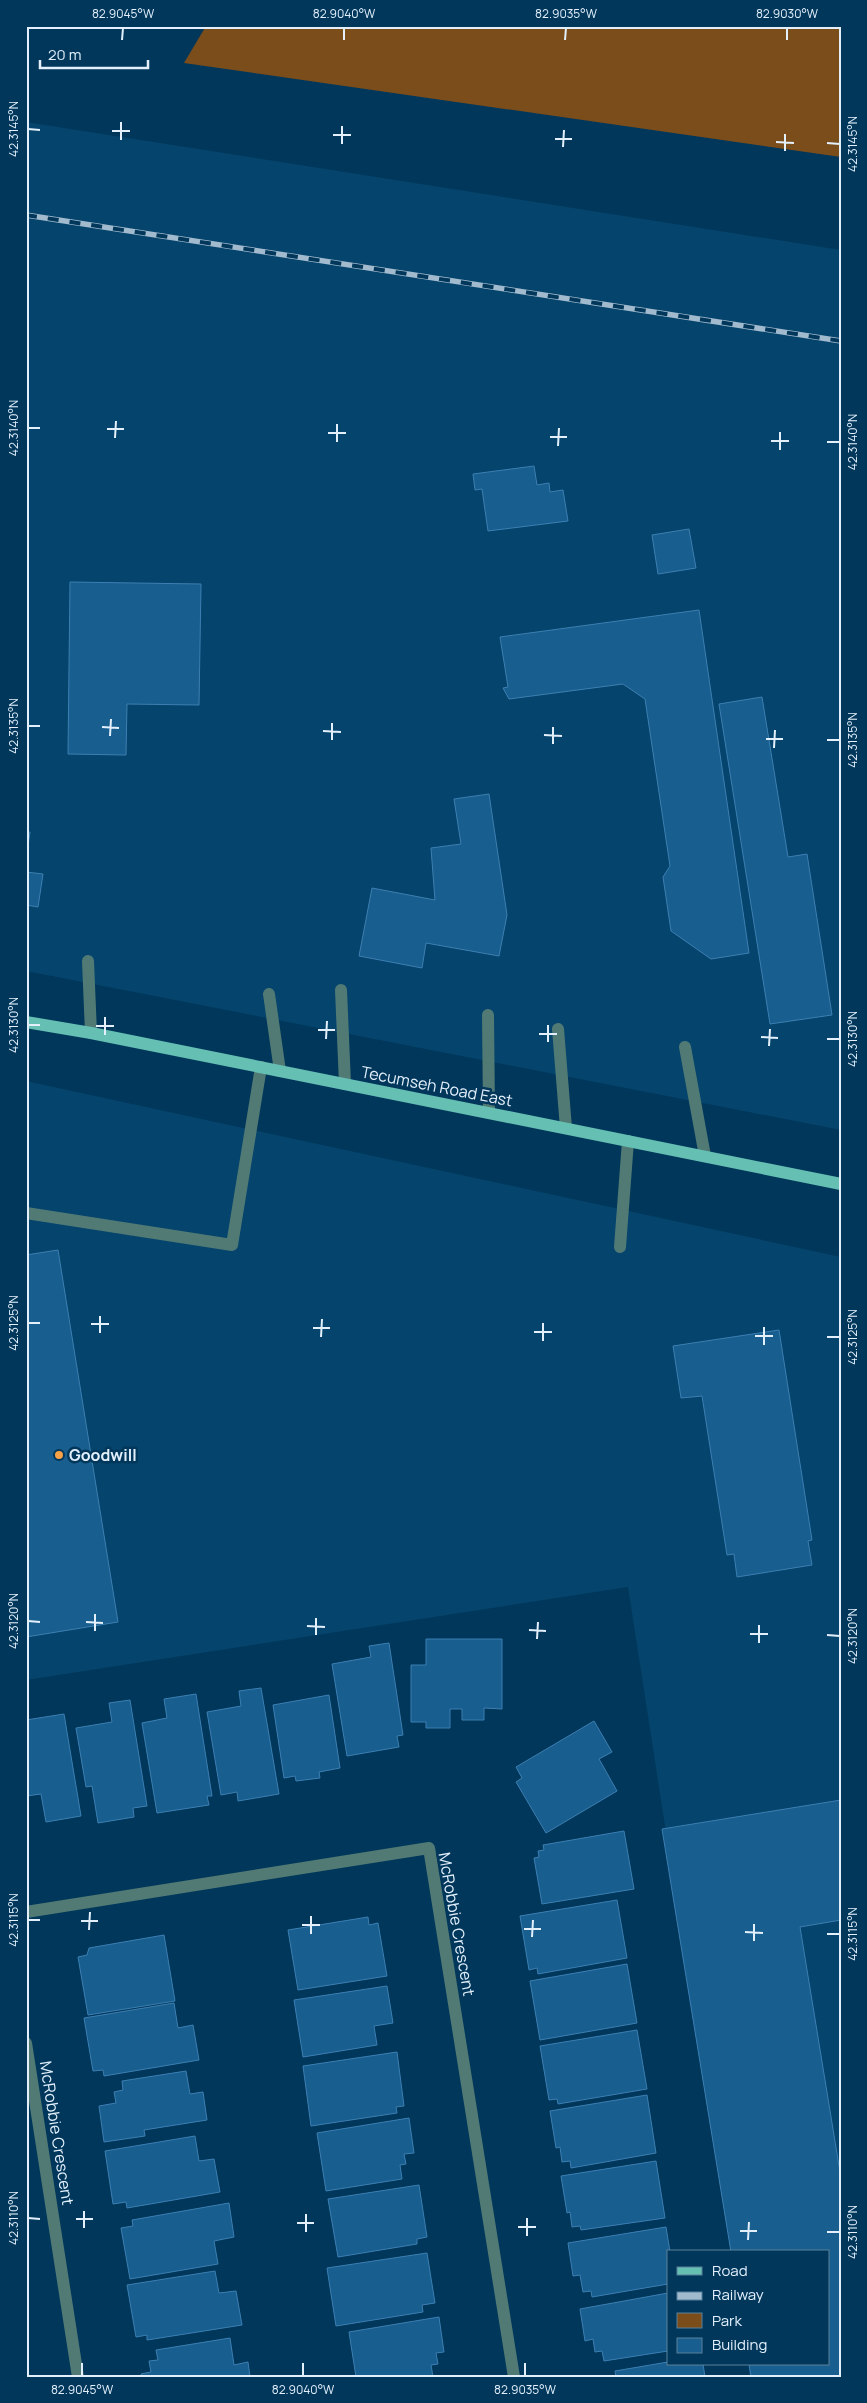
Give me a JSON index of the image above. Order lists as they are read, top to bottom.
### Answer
{
  "streets": {
    "main road": ["Tecumseh Road East"],
    "street": ["McRobbie Crescent"]
  },
  "places": ["Goodwill"],
  "legend": [
    "Road",
    "Railway",
    "Park",
    "Building"
  ],
  "scale_bar": "20 m",
  "coordinates": [
    "82.9045°W",
    "82.9040°W",
    "82.9035°W",
    "82.9030°W",
    "42.3145°N",
    "42.3140°N",
    "42.3135°N",
    "42.3130°N",
    "42.3125°N",
    "42.3120°N",
    "42.3115°N",
    "42.3110°N"
  ]
}
